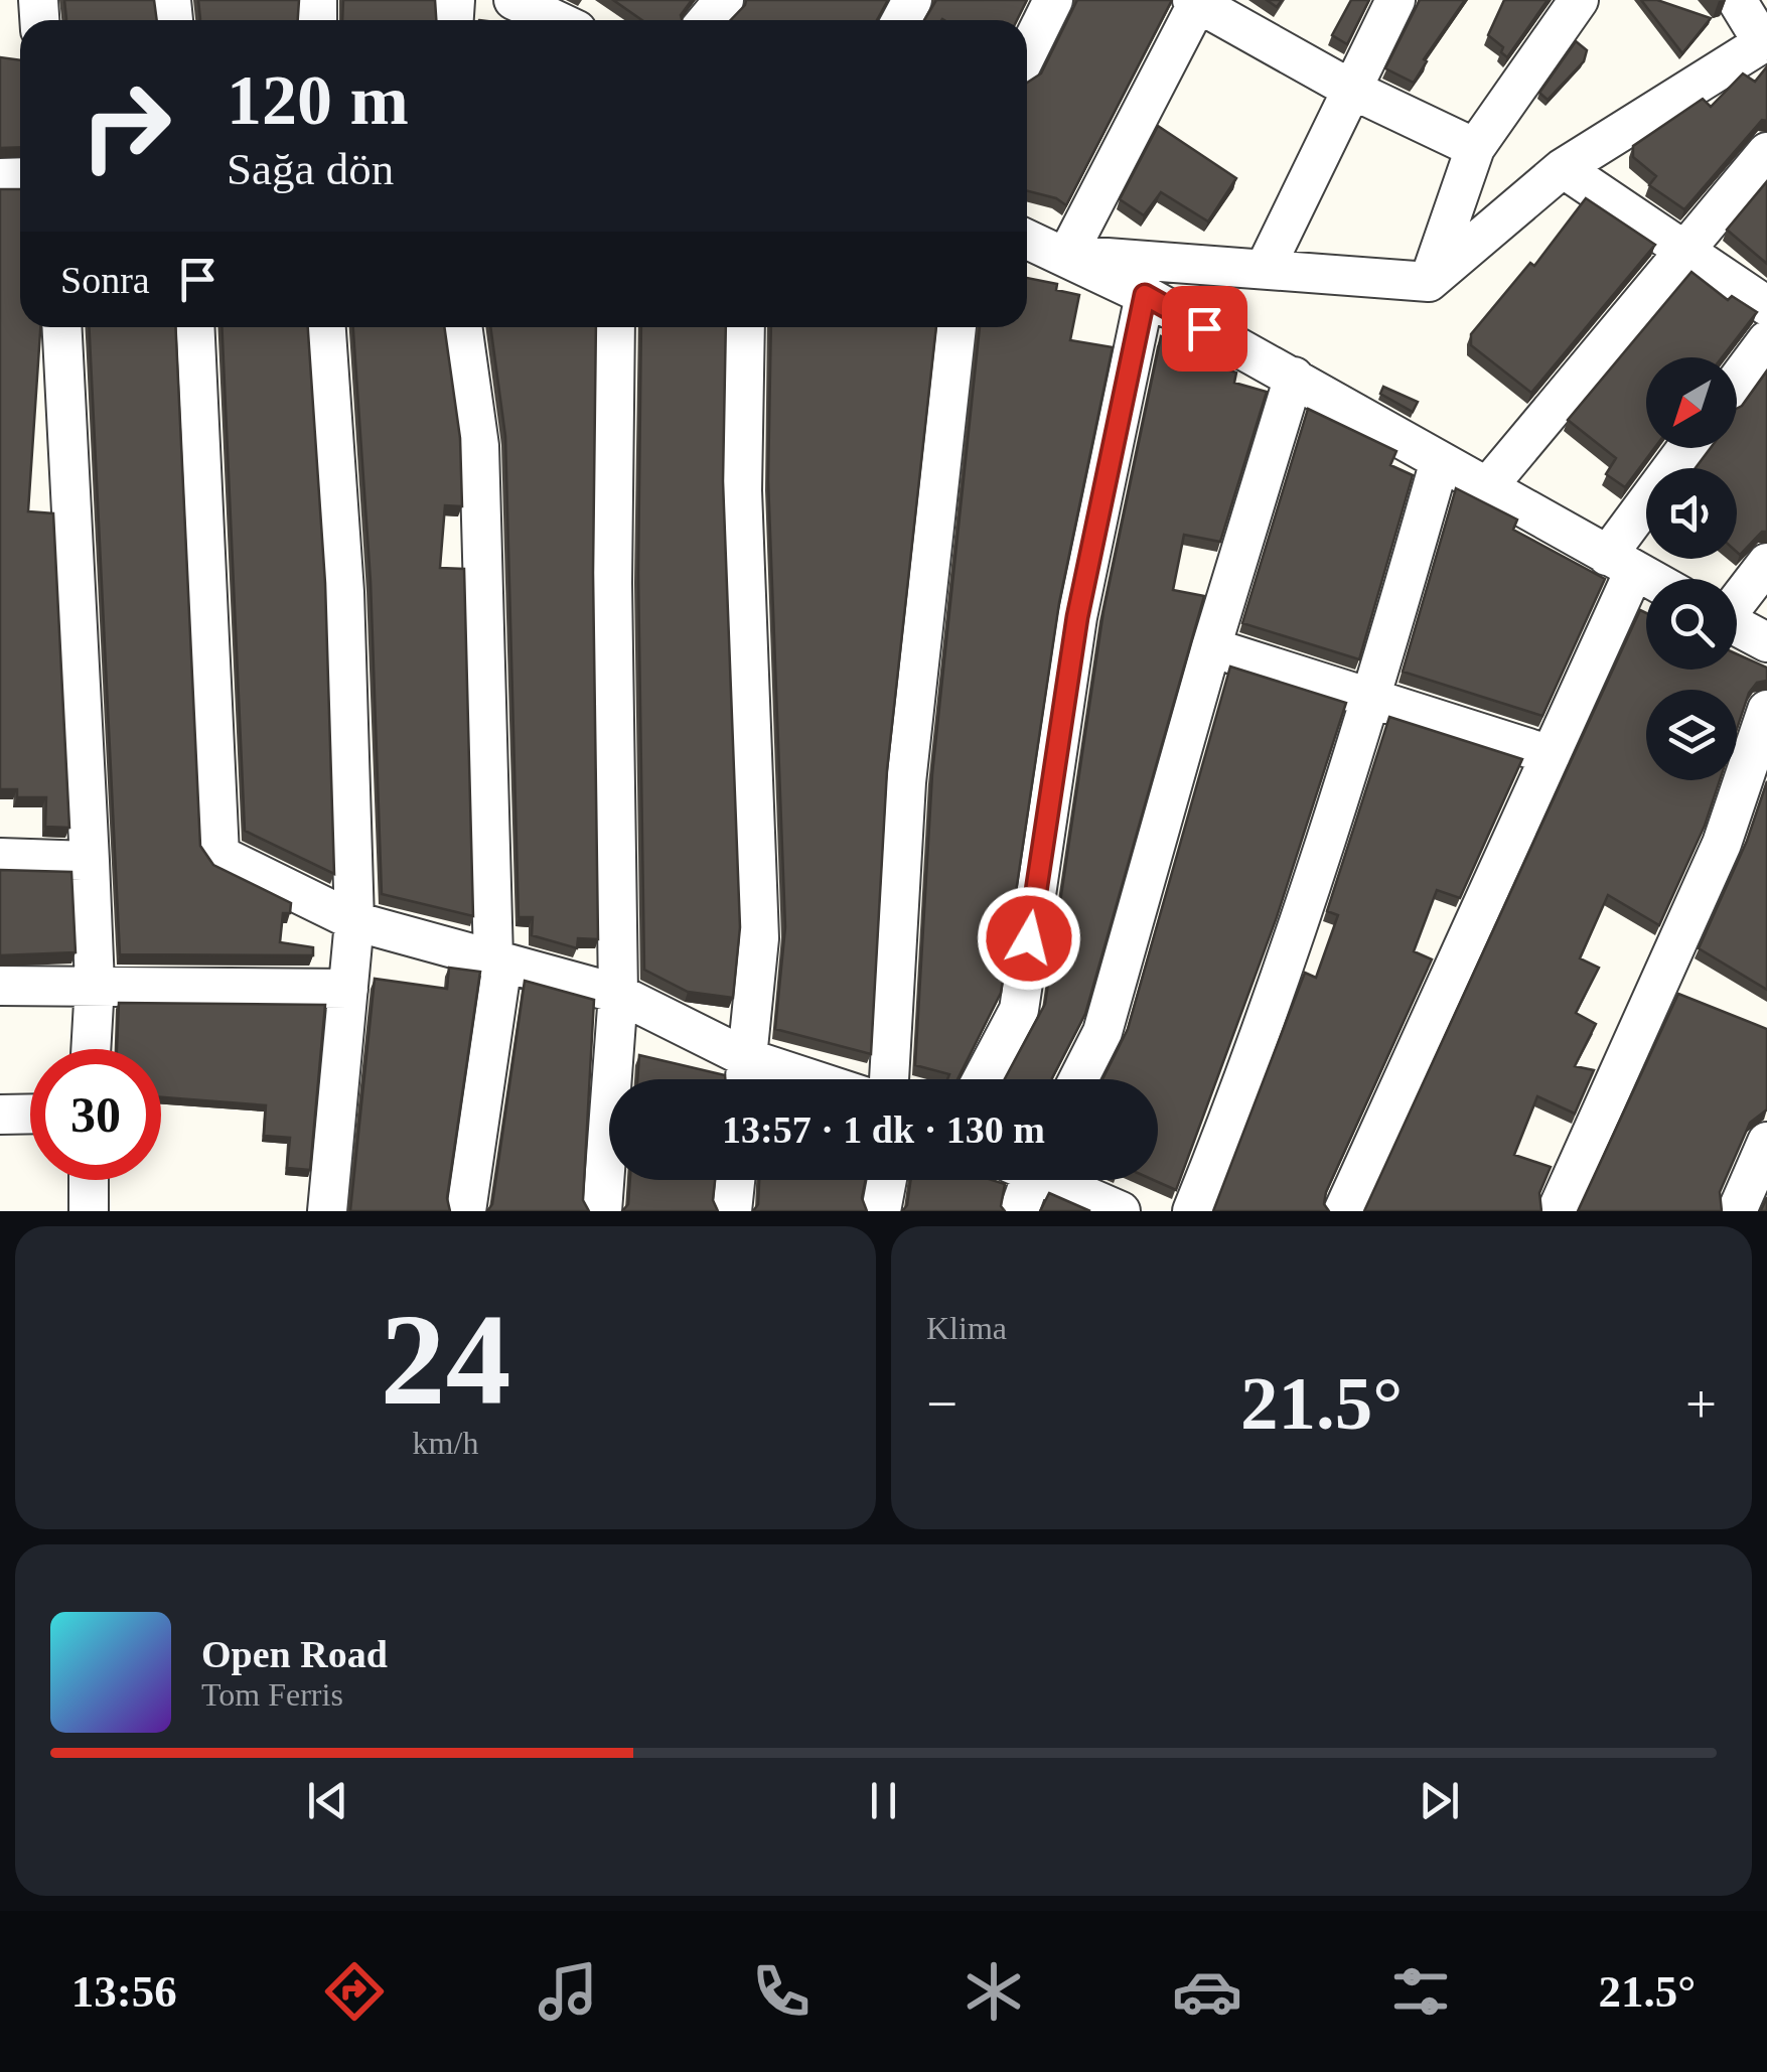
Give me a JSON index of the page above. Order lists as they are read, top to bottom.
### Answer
{
  "north": "bottom left",
  "page": {
    "turn": ["120 m", "Sağa dön"],
    "then": "Sonra",
    "limit": "30",
    "trip": "13:57 · 1 dk · 130 m",
    "tile": [
      ["24", "km/h"],
      "Klima"
    ],
    "heat": ["−", "21.5°", "+"],
    "song": ["Open Road", "Tom Ferris"],
    "tabs": ["13:56", "21.5°"]
  }
}
